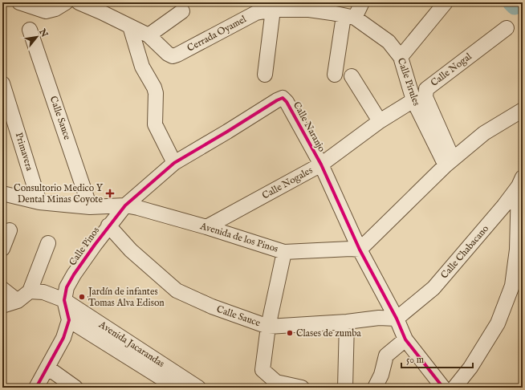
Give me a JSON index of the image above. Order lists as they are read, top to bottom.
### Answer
{
  "streets": {
    "street": [
      "Cerrada Oyamel",
      "Calle Nogal",
      "Calle Pirules",
      "Calle Sauce",
      "Calle Naranjo",
      "Primavera",
      "Calle Nogales",
      "Avenida de los Pinos",
      "Calle Pinos",
      "Calle Chabacano",
      "Avenida Jacarandas"
    ]
  },
  "crossings": [
    ["Cerrada Oyamel", "Calle Pirules"],
    ["Calle Nogal", "Calle Pirules"],
    ["Calle Pirules", "Calle Nogales"],
    ["Calle Sauce", "Calle Naranjo"],
    ["Calle Sauce", "Avenida de los Pinos"],
    ["Calle Sauce", "Calle Pinos"],
    ["Calle Sauce", "Calle Chabacano"],
    ["Calle Naranjo", "Calle Nogales"],
    ["Calle Naranjo", "Avenida de los Pinos"],
    ["Calle Naranjo", "Calle Pinos"],
    ["Calle Naranjo", "Calle Chabacano"],
    ["Primavera", "Avenida de los Pinos"],
    ["Calle Nogales", "Avenida de los Pinos"],
    ["Avenida de los Pinos", "Calle Pinos"],
    ["Calle Pinos", "Avenida Jacarandas"]
  ],
  "places": {
    "health": ["Consultorio Medico Y Dental Minas Coyote"],
    "other": ["Jardín de infantes Tomas Alva Edison", "Clases de zumba"]
  },
  "scale_bar": "50 m",
  "north": "top right"
}
